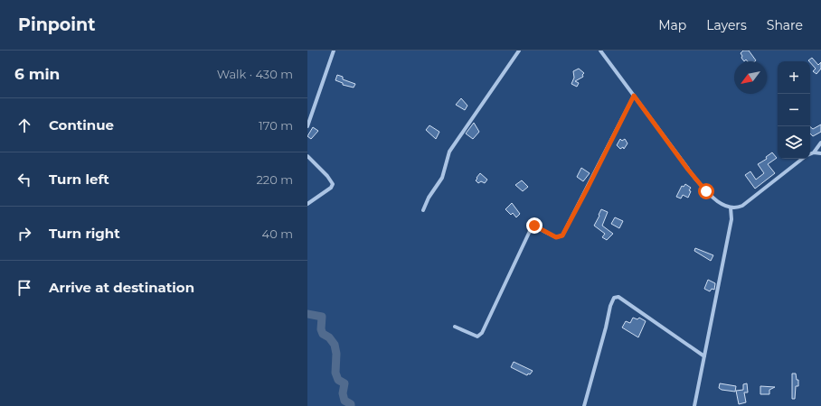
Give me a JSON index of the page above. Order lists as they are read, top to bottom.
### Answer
{
  "north": "bottom left",
  "page": {
    "header": "Pinpoint",
    "nav": ["Map", "Layers", "Share"],
    "heading": ["6 min", "Walk · 430 m"],
    "map_buttons": ["+", "−"],
    "list": [
      ["Continue", "170 m"],
      ["Turn left", "220 m"],
      ["Turn right", "40 m"],
      "Arrive at destination"
    ]
  }
}
